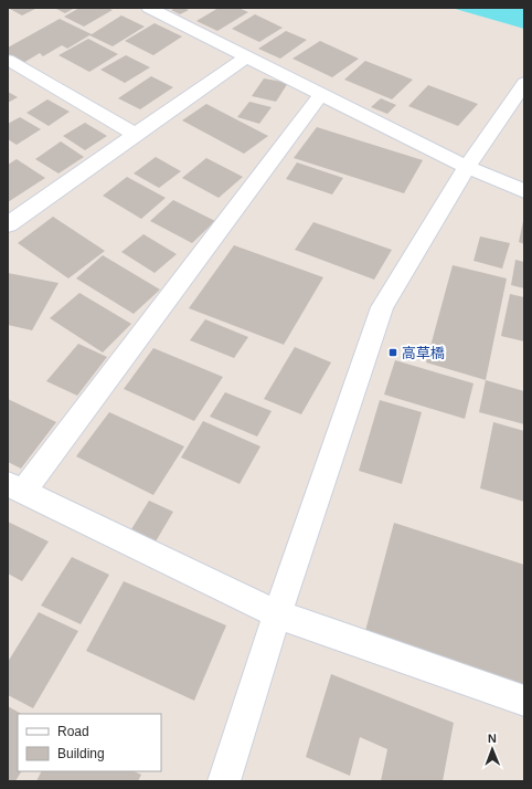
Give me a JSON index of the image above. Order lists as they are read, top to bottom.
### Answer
{
  "places": {
    "transit": ["高草橋"]
  },
  "legend": ["Road", "Building"],
  "north": "top"
}
